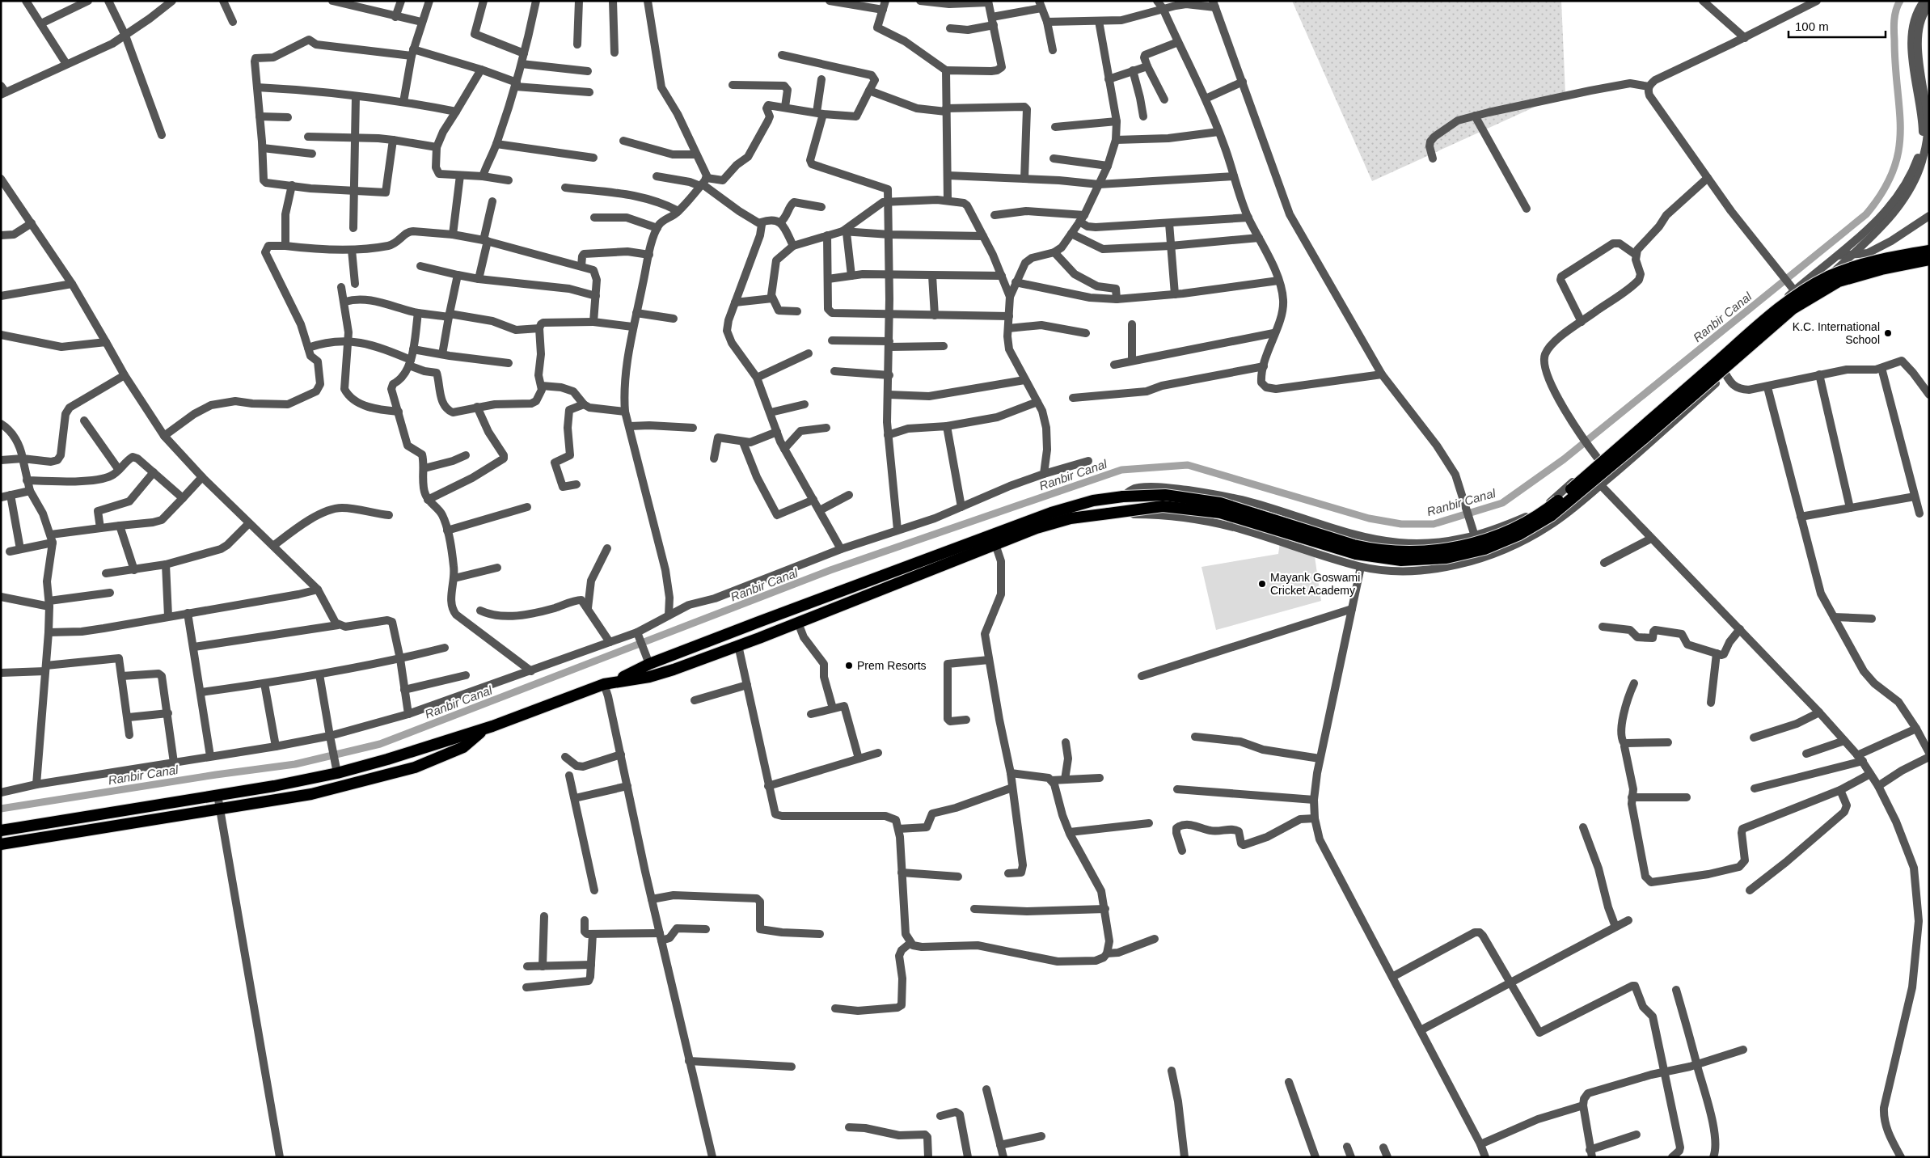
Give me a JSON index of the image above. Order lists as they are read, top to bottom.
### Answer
{
  "water": ["Ranbir Canal"],
  "places": ["K.C. International School", "Mayank Goswami Cricket Academy", "Prem Resorts"],
  "scale_bar": "100 m"
}
